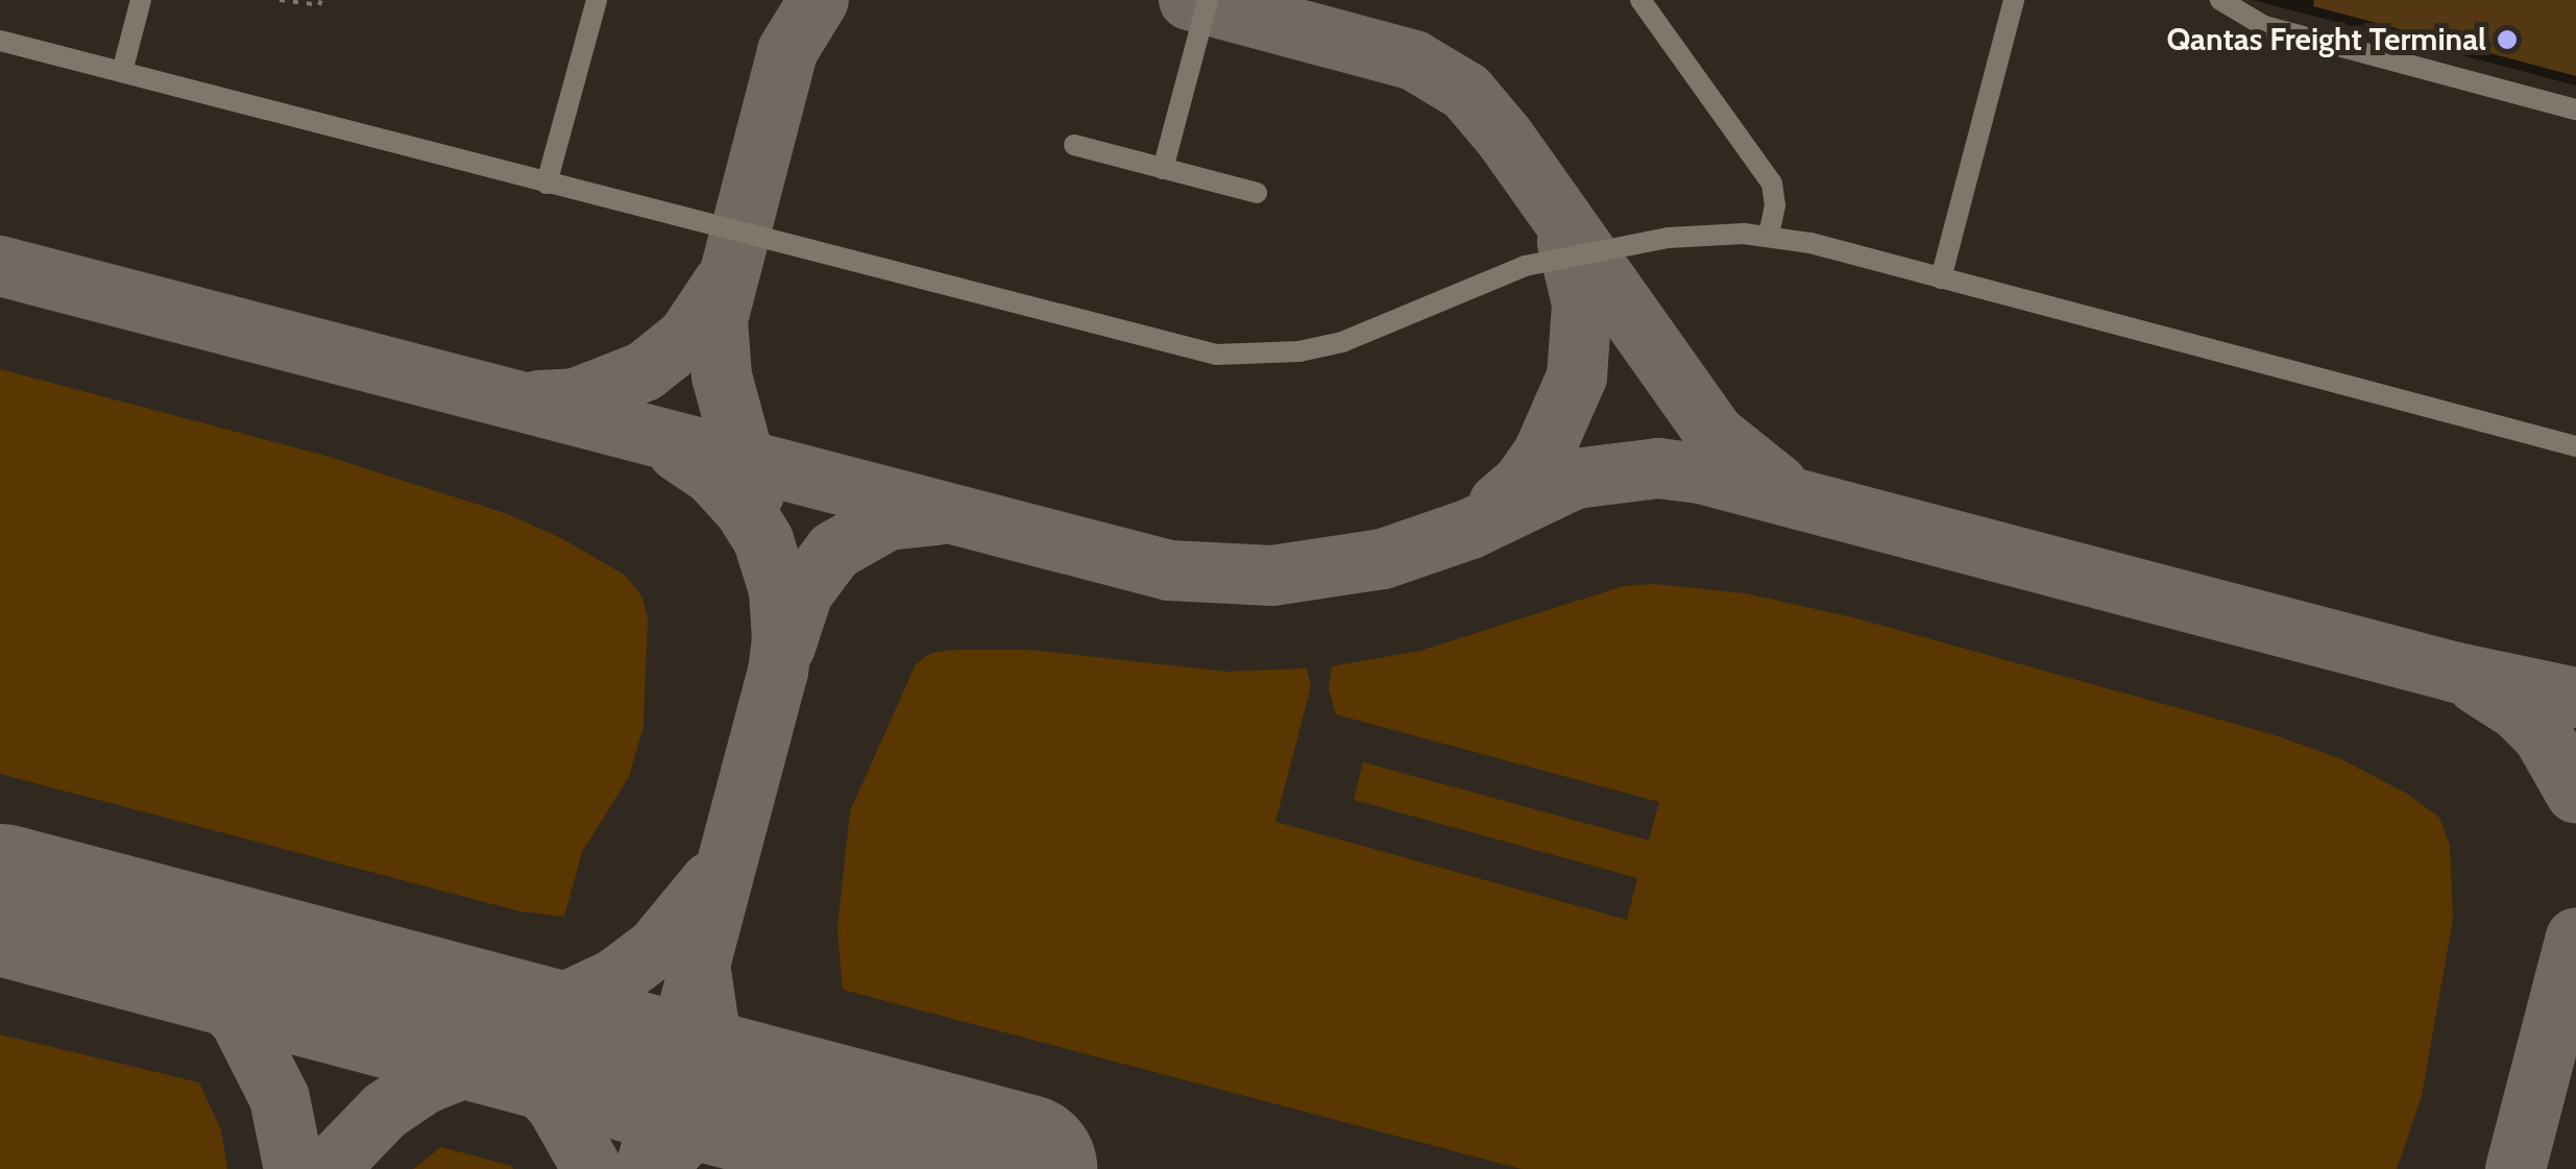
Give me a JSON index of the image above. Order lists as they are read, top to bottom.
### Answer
{
  "places": ["Qantas Freight Terminal"]
}
